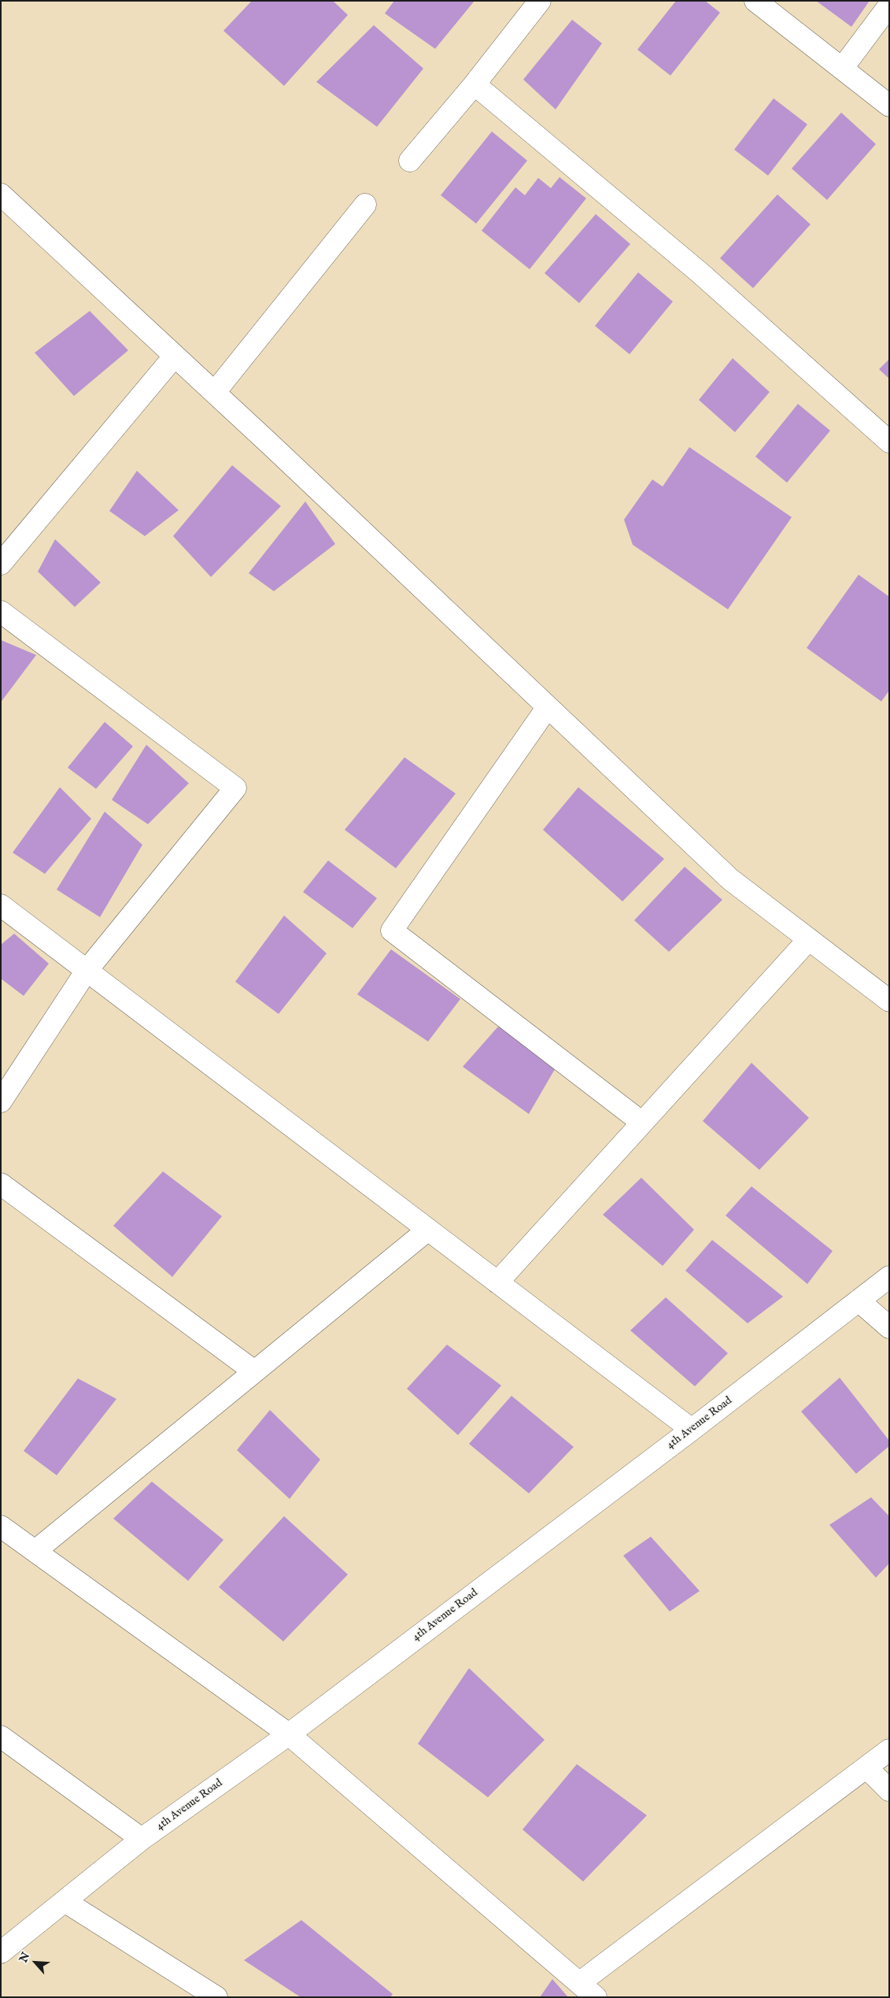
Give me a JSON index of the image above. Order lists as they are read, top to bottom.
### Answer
{
  "streets": {
    "street": ["4th Avenue Road"]
  },
  "north": "top left"
}
